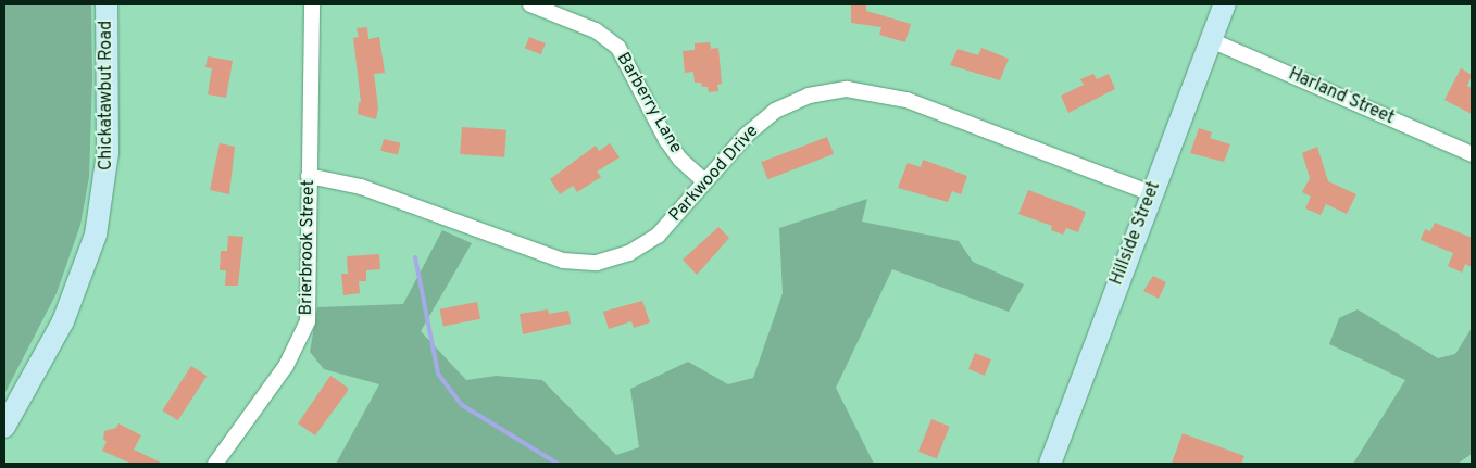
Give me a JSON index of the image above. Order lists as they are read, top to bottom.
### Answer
{
  "streets": {
    "street": [
      "Chickatawbut Road",
      "Harland Street",
      "Barberry Lane",
      "Parkwood Drive",
      "Hillside Street",
      "Brierbrook Street"
    ]
  },
  "crossings": [
    ["Harland Street", "Hillside Street"],
    ["Barberry Lane", "Parkwood Drive"],
    ["Parkwood Drive", "Hillside Street"],
    ["Parkwood Drive", "Brierbrook Street"]
  ]
}
